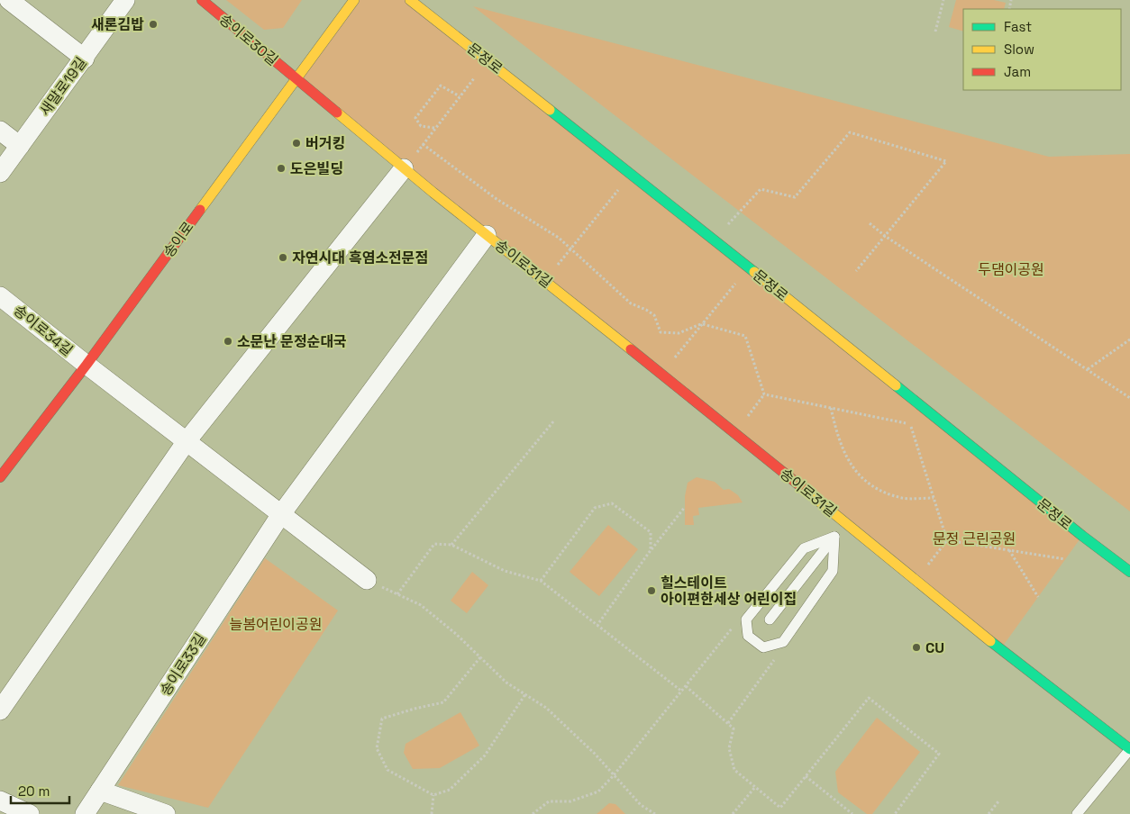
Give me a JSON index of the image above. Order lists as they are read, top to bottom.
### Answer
{
  "streets": {
    "street": [
      "송이로30길",
      "문정로",
      "새말로19길",
      "송이로",
      "송이로31길",
      "송이로34길",
      "송이로33길"
    ]
  },
  "crossings": [
    ["송이로30길", "송이로"],
    ["송이로30길", "송이로31길"],
    ["송이로", "송이로31길"],
    ["송이로", "송이로34길"],
    ["송이로31길", "송이로33길"]
  ],
  "parks": ["두댐이공원", "문정 근린공원", "늘봄어린이공원"],
  "places": [
    "새론김밥",
    "버거킹",
    "도은빌딩",
    "자연시대 흑염소전문점",
    "소문난 문정순대국",
    "힐스테이트 아이편한세상 어린이집",
    "CU"
  ],
  "legend": ["Fast", "Slow", "Jam"],
  "scale_bar": "20 m"
}
